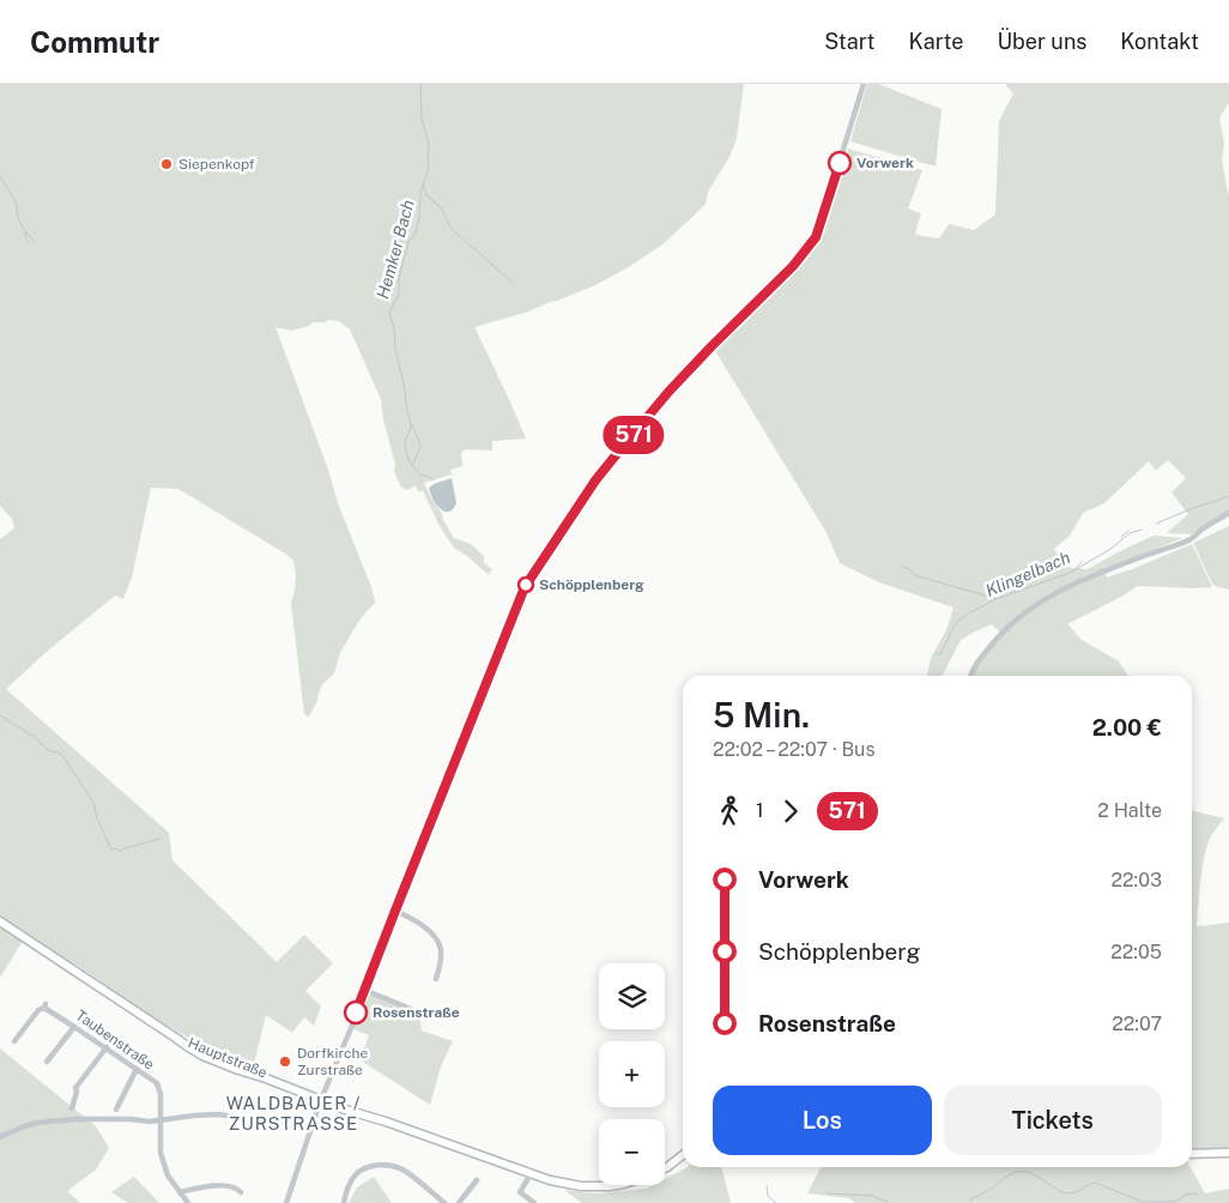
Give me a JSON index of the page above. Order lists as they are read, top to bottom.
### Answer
{
  "streets": {
    "main road": ["Hauptstraße"],
    "street": ["Taubenstraße"]
  },
  "districts": ["WALDBAUER / ZURSTRASSE"],
  "water": ["Hemker Bach", "Klingelbach"],
  "places": [
    "Vorwerk",
    "Siepenkopf",
    "Schöpplenberg",
    "Rosenstraße",
    "Dorfkirche Zurstraße"
  ],
  "lines": ["bus line 571"],
  "page": {
    "header": "Commutr",
    "nav": [
      "Start",
      "Karte",
      "Über uns",
      "Kontakt"
    ],
    "on_map": "571",
    "heading": ["5 Min.", "22:02 – 22:07 · Bus", "2.00 €"],
    "legs": ["1", "571", "2 Halte"],
    "list": [
      {
        "name": "Vorwerk",
        "value": "22:03"
      },
      {
        "name": "Schöpplenberg",
        "value": "22:05"
      },
      {
        "name": "Rosenstraße",
        "value": "22:07"
      }
    ],
    "map_buttons": ["+", "−"],
    "buttons": ["Los", "Tickets"]
  }
}
